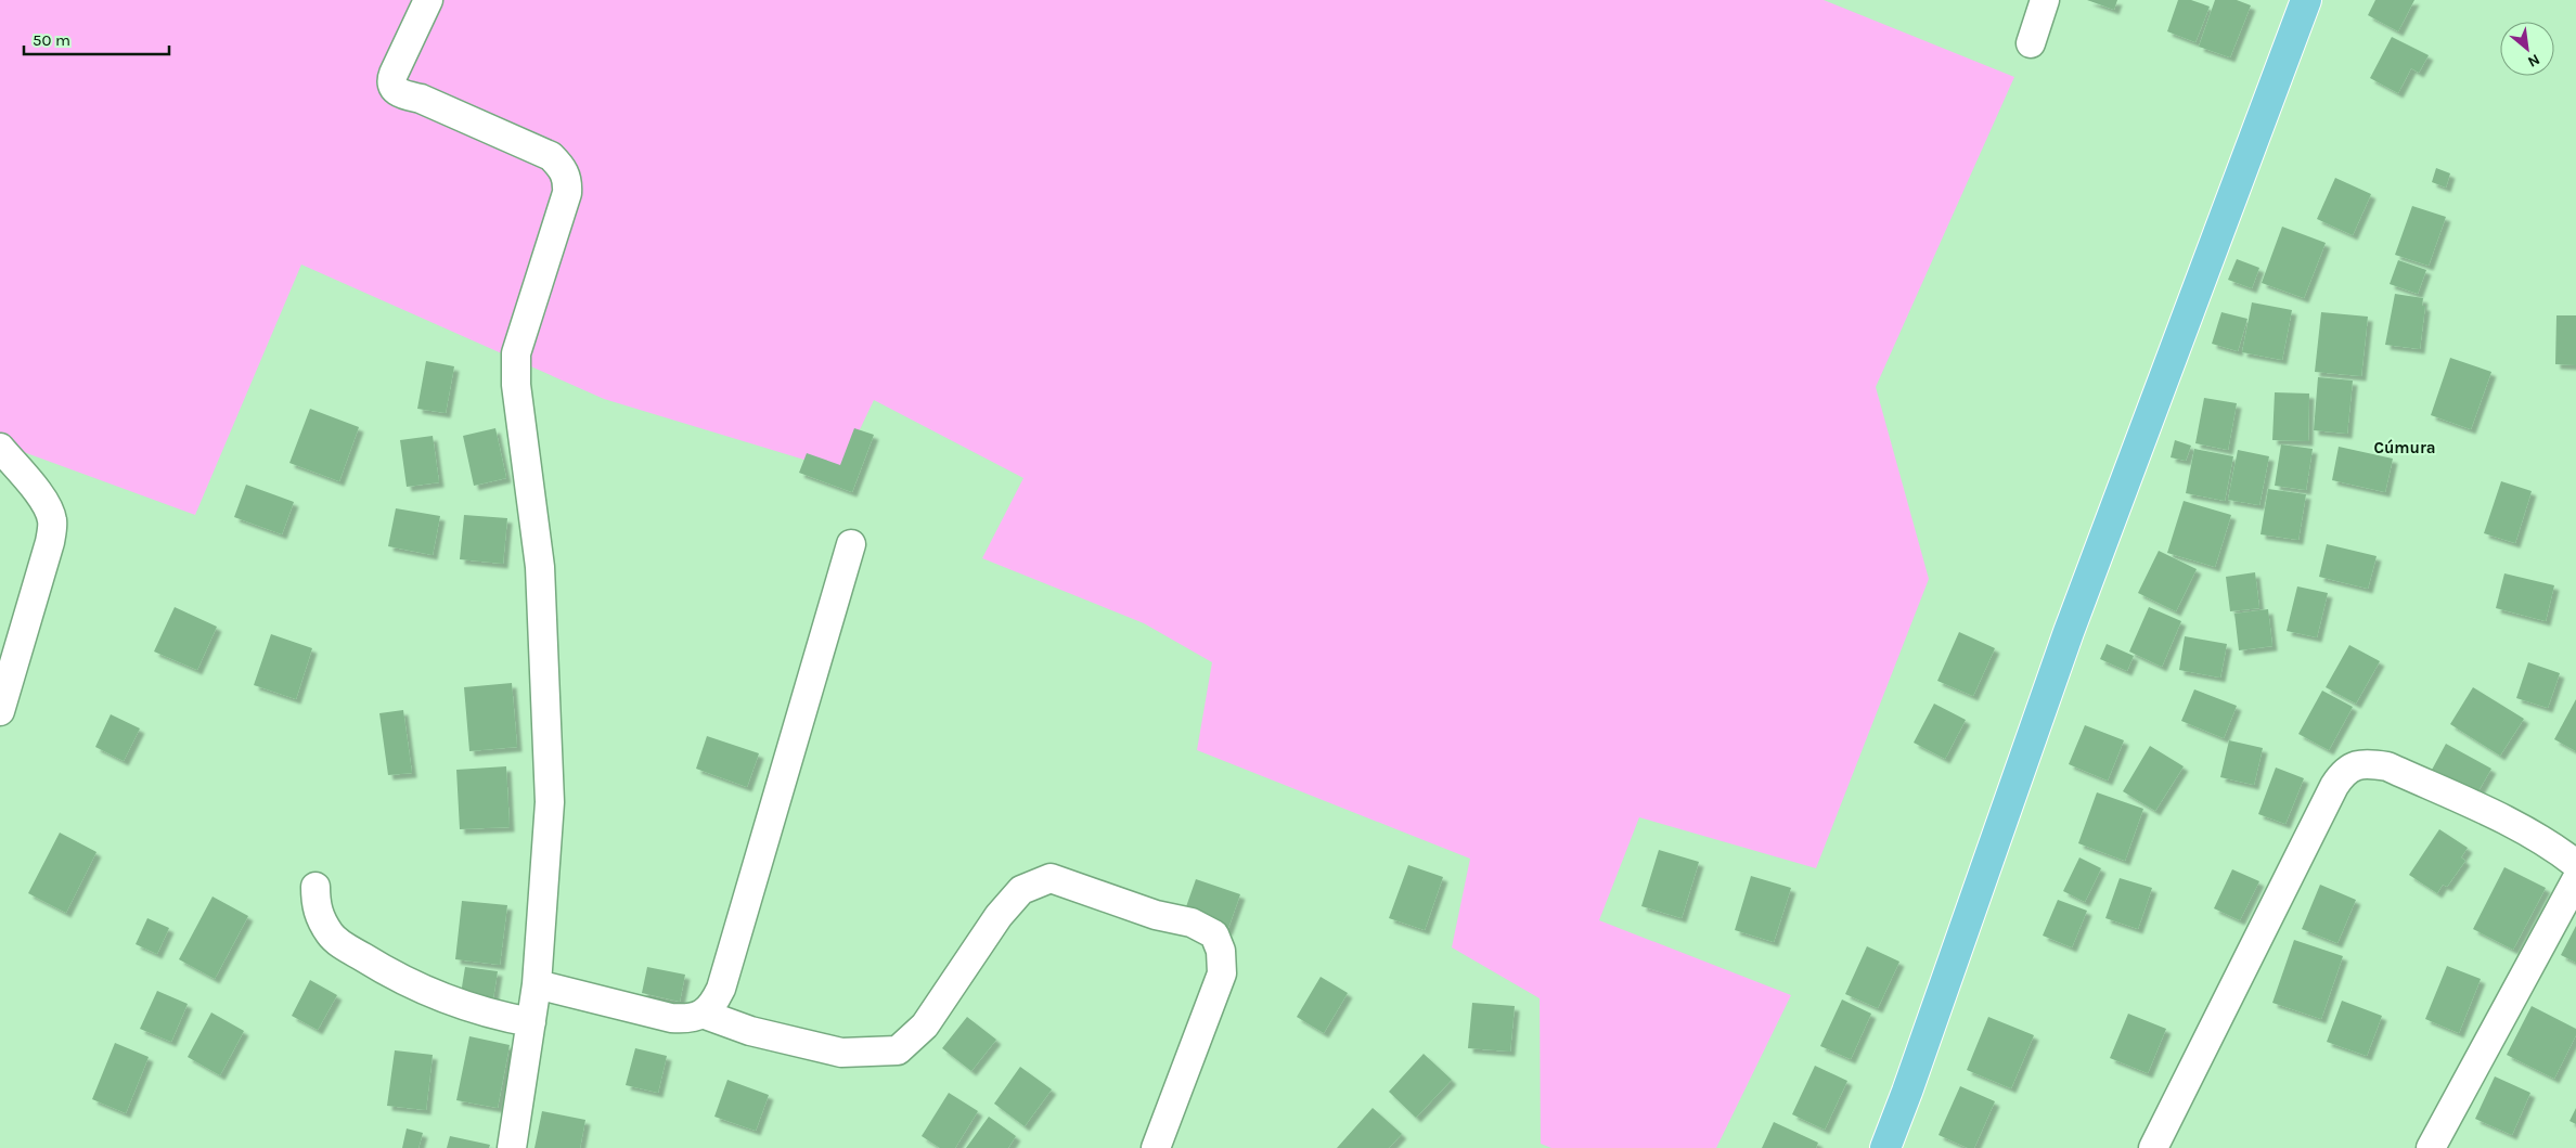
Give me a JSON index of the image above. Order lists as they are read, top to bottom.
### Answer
{
  "districts": ["Cúmura"],
  "scale_bar": "50 m",
  "north": "bottom right"
}
